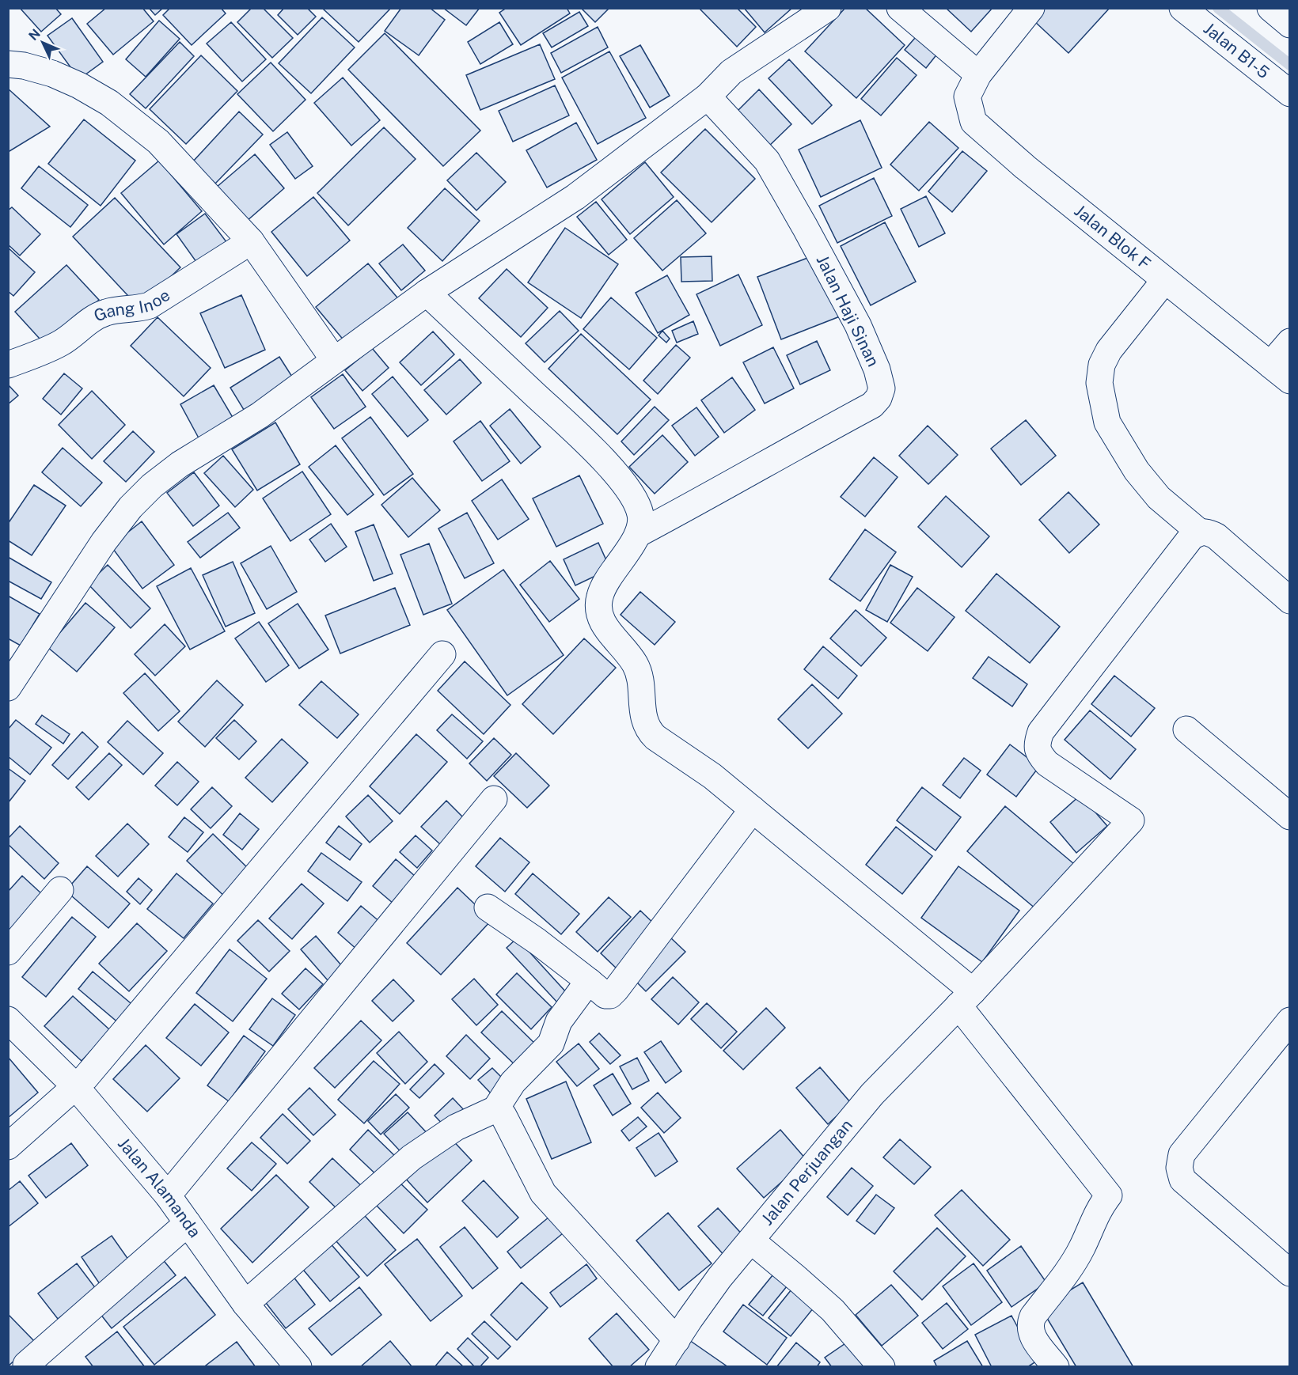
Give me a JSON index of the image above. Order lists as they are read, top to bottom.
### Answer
{
  "streets": {
    "street": [
      "Jalan B1-5",
      "Jalan Blok F",
      "Gang Inoe",
      "Jalan Haji Sinan",
      "Jalan Perjuangan",
      "Jalan Alamanda"
    ]
  },
  "north": "top left"
}
